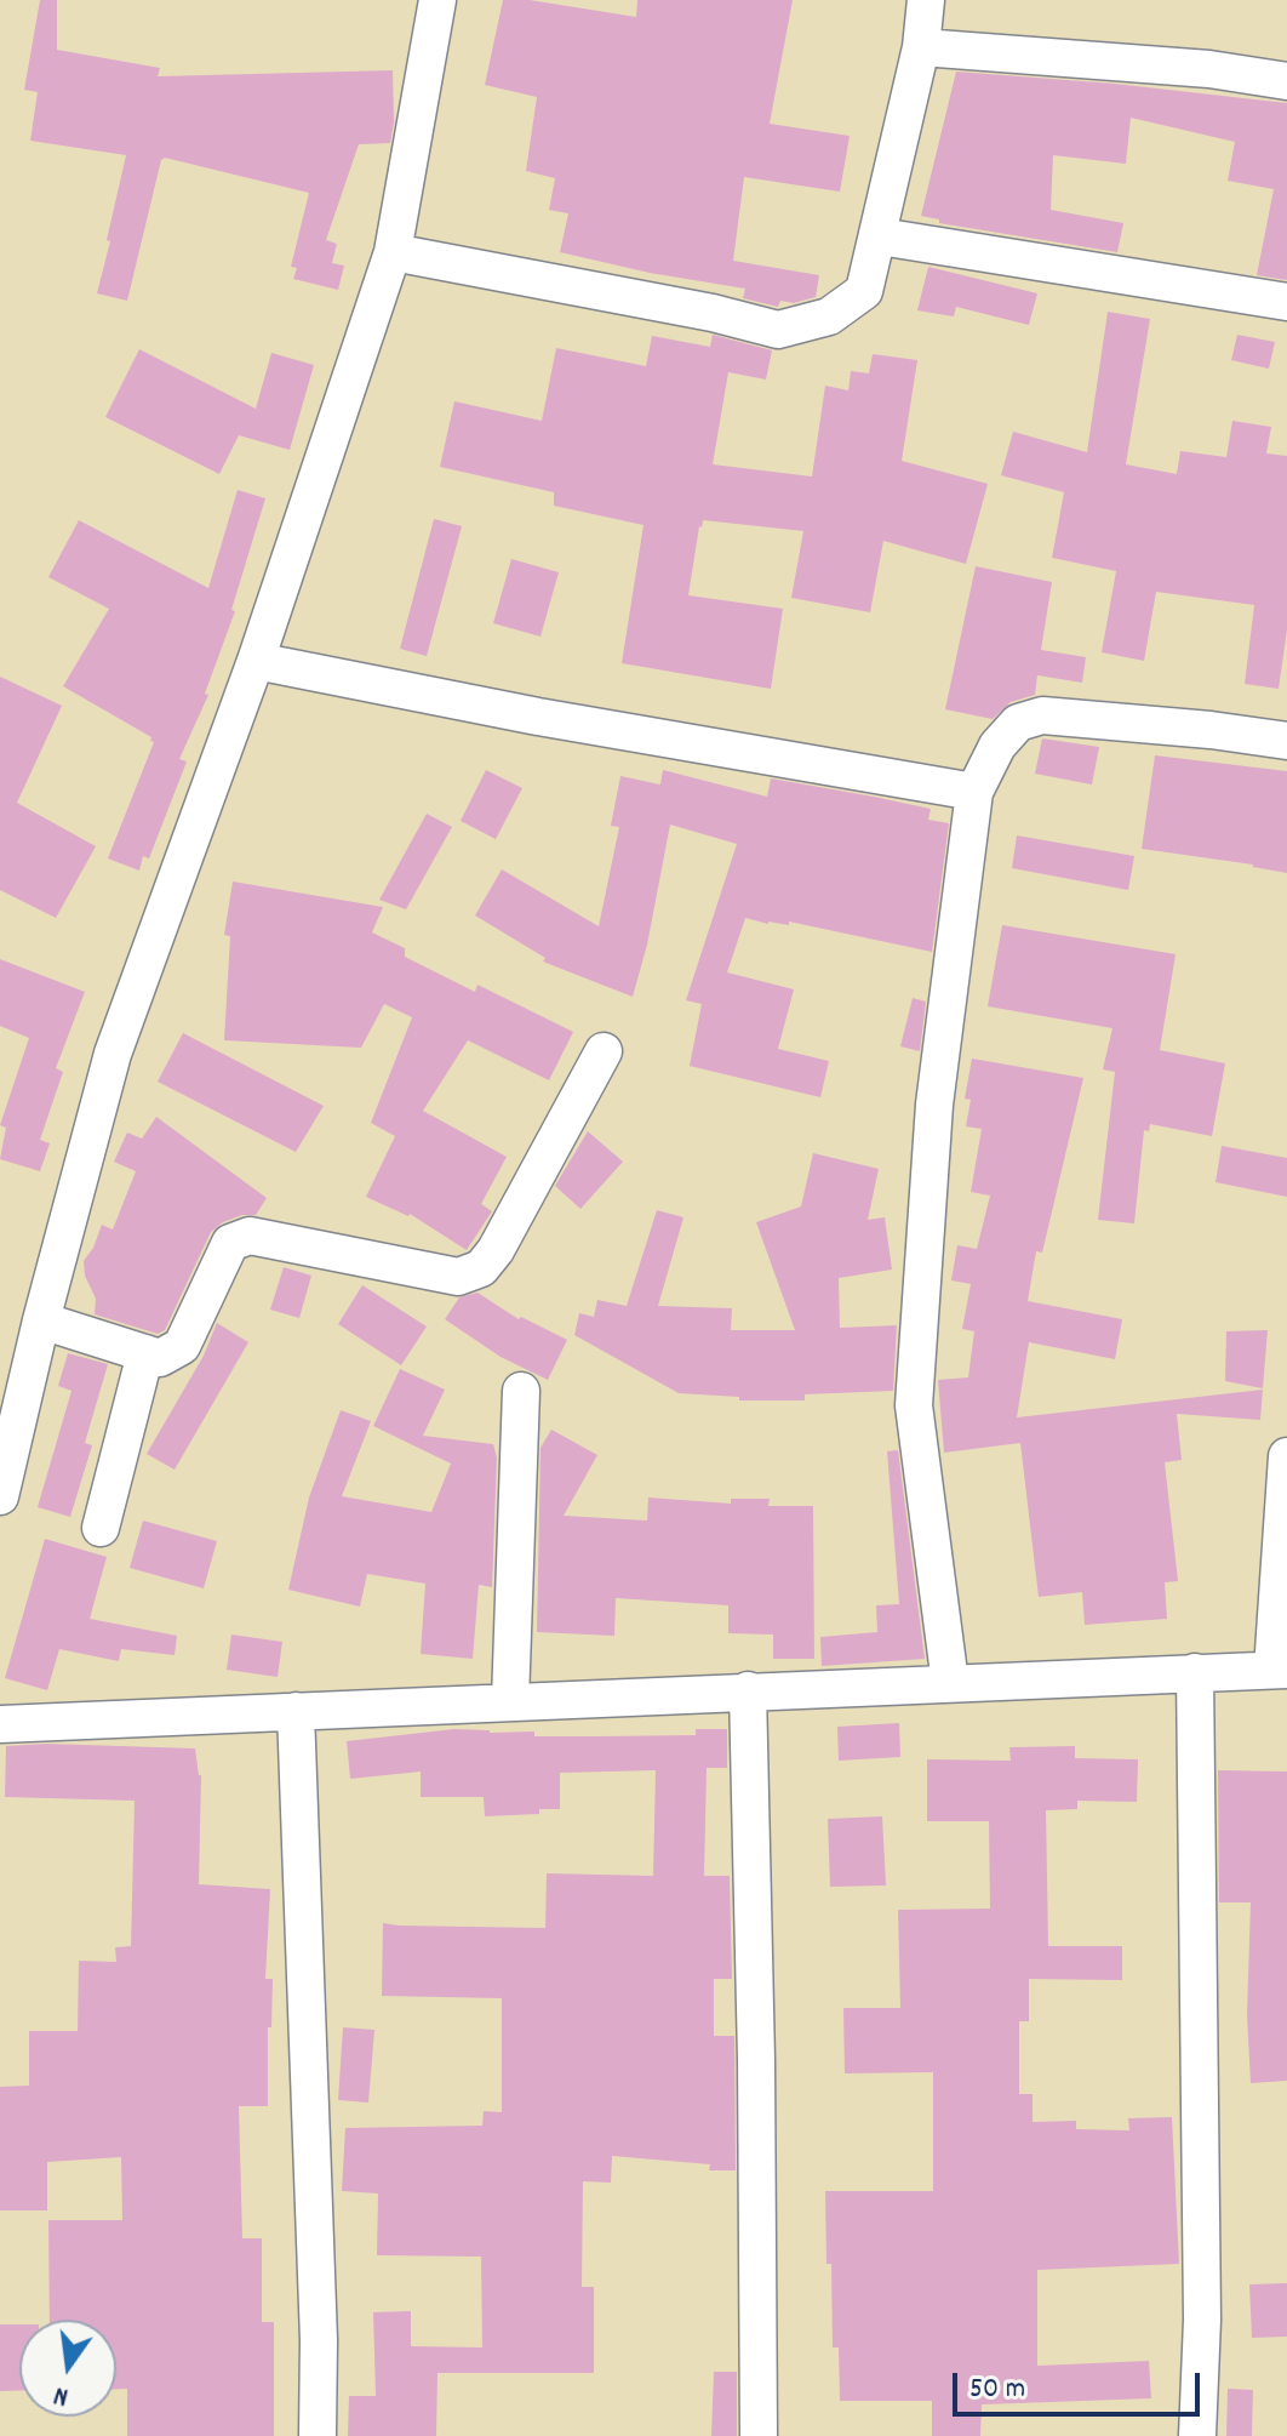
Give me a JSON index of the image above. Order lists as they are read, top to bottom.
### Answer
{
  "scale_bar": "50 m",
  "north": "bottom"
}
